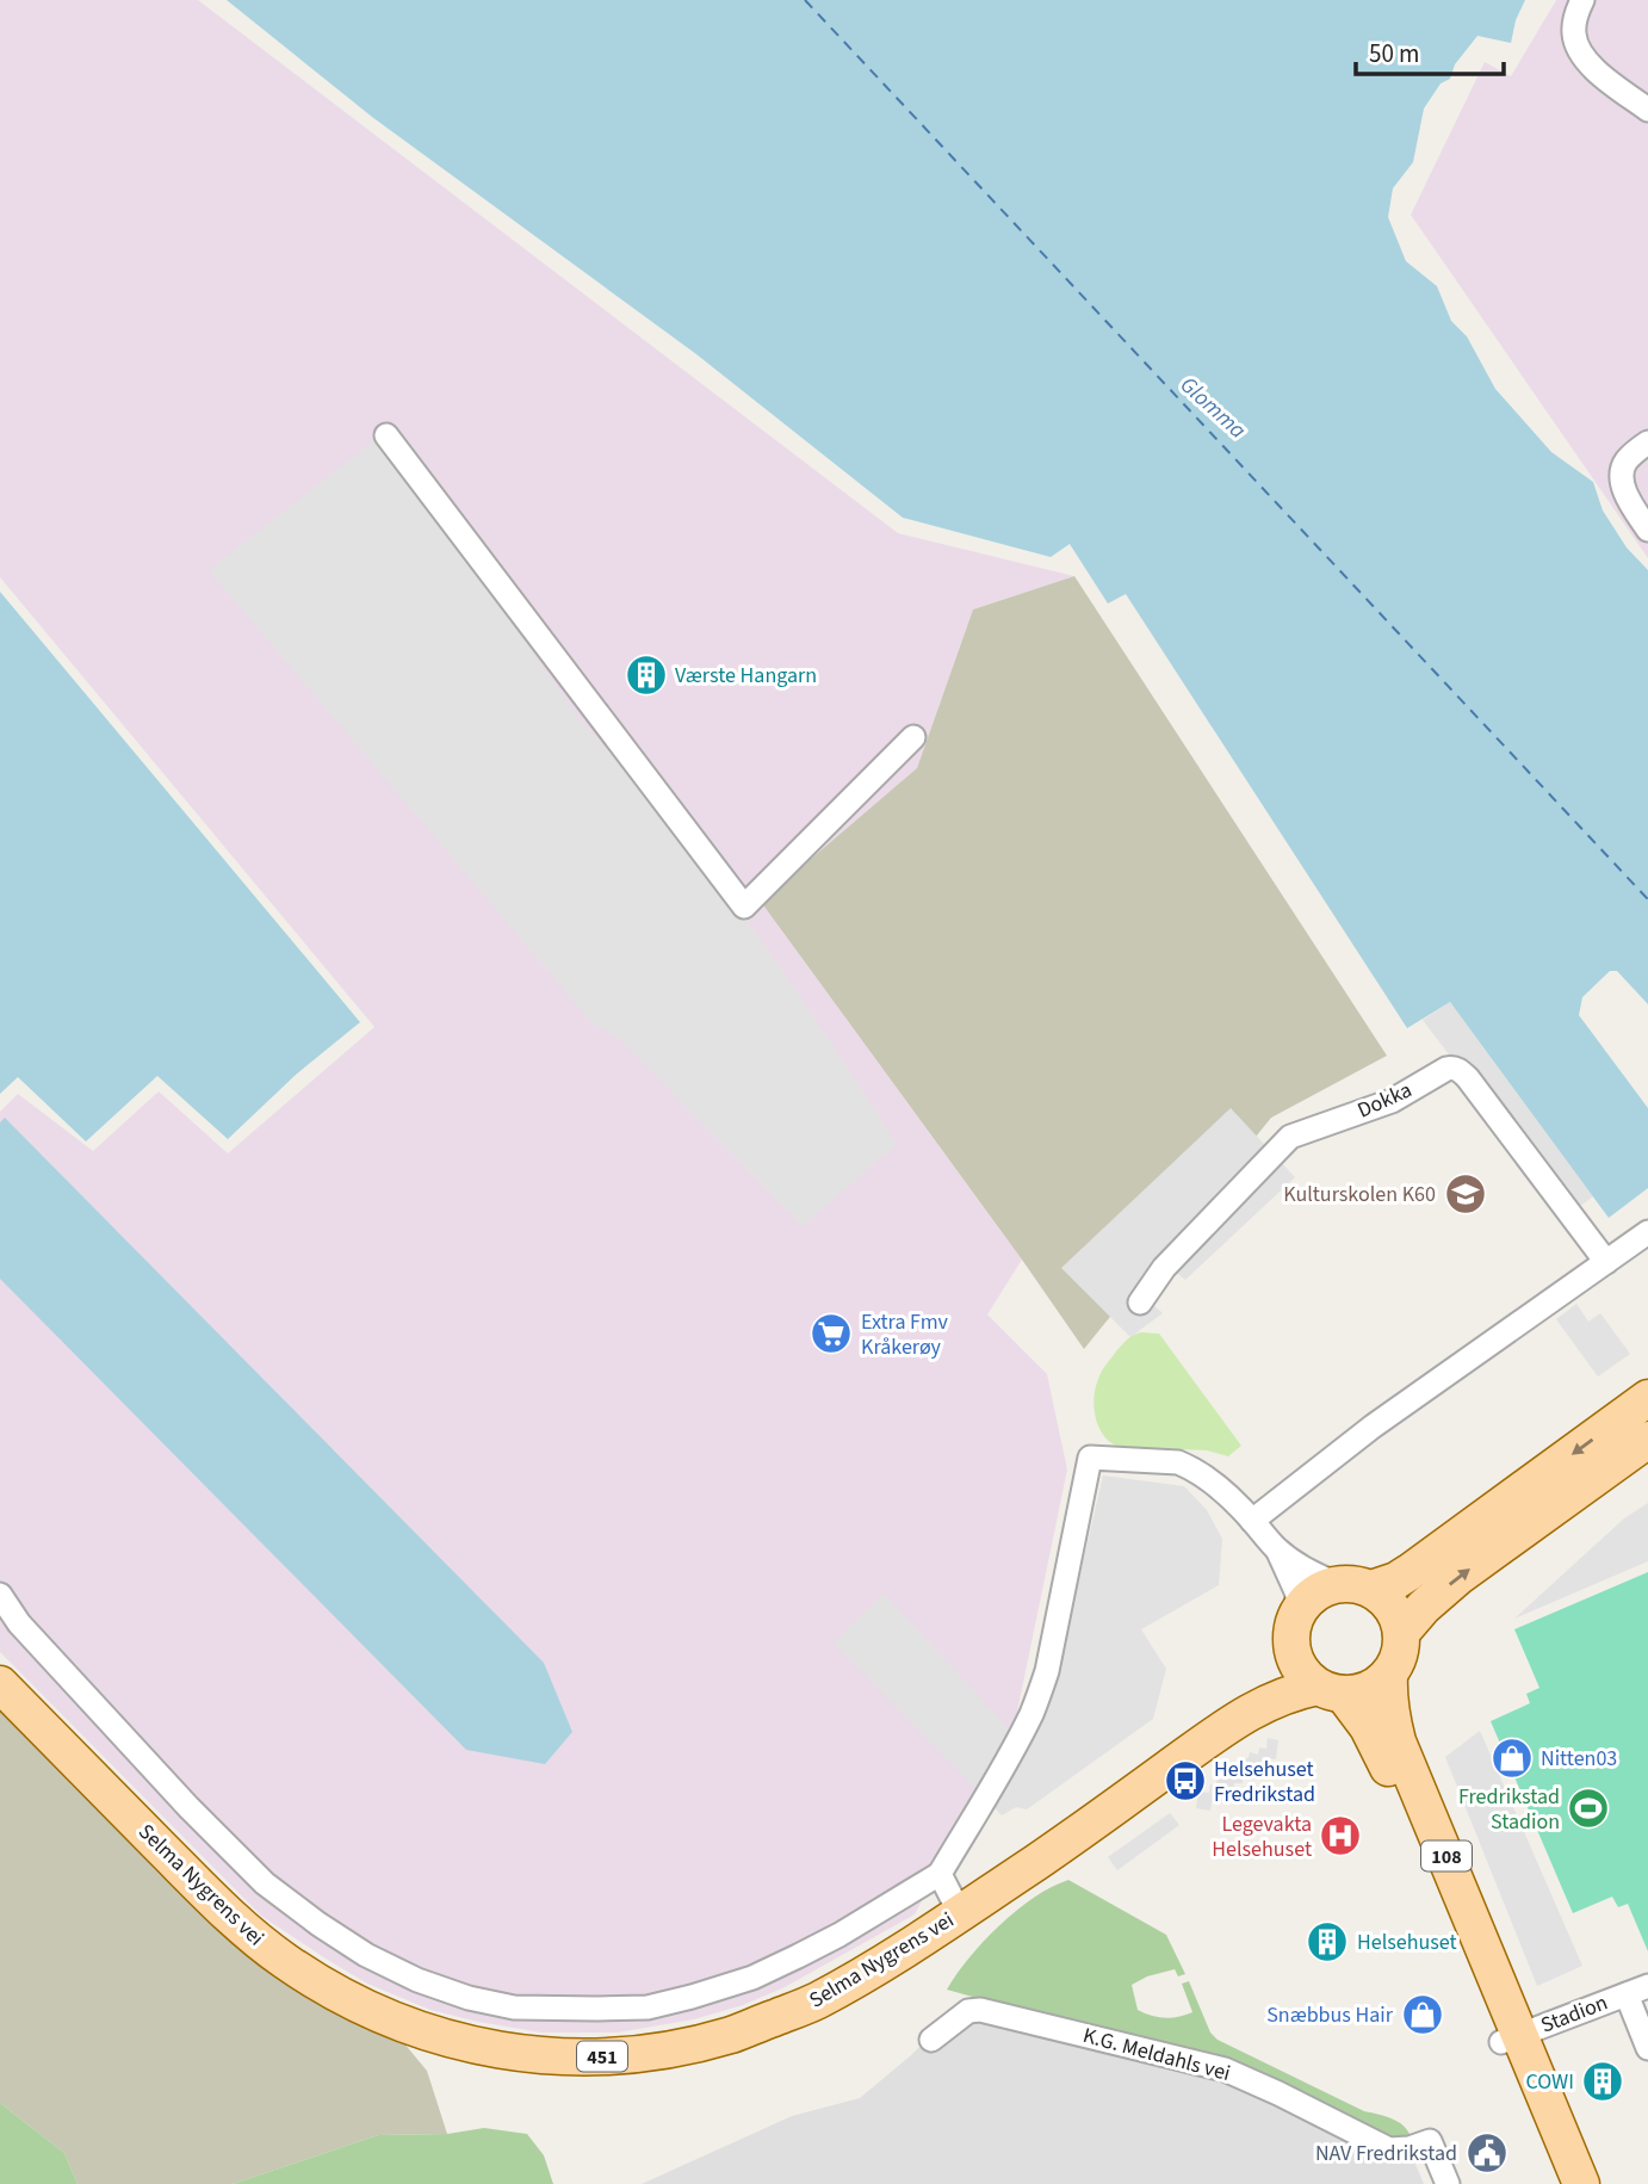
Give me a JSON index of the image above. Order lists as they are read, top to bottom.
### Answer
{
  "streets": {
    "main road": ["108", "Selma Nygrens vei", "451"],
    "street": ["Dokka", "Stadion", "K.G. Meldahls vei"]
  },
  "crossings": [
    ["108", "Selma Nygrens vei"],
    ["108", "Stadion"]
  ],
  "water": ["Glomma"],
  "places": {
    "building": ["Værste Hangarn", "Helsehuset", "COWI"],
    "school or university": ["Kulturskolen K60"],
    "supermarket": ["Extra Fmv Kråkerøy"],
    "shop": ["Nitten03", "Snæbbus Hair"],
    "bus stop": ["Helsehuset Fredrikstad"],
    "sports": ["Fredrikstad Stadion"],
    "hospital": ["Legevakta Helsehuset"],
    "public building": ["NAV Fredrikstad"]
  },
  "scale_bar": "50 m"
}
